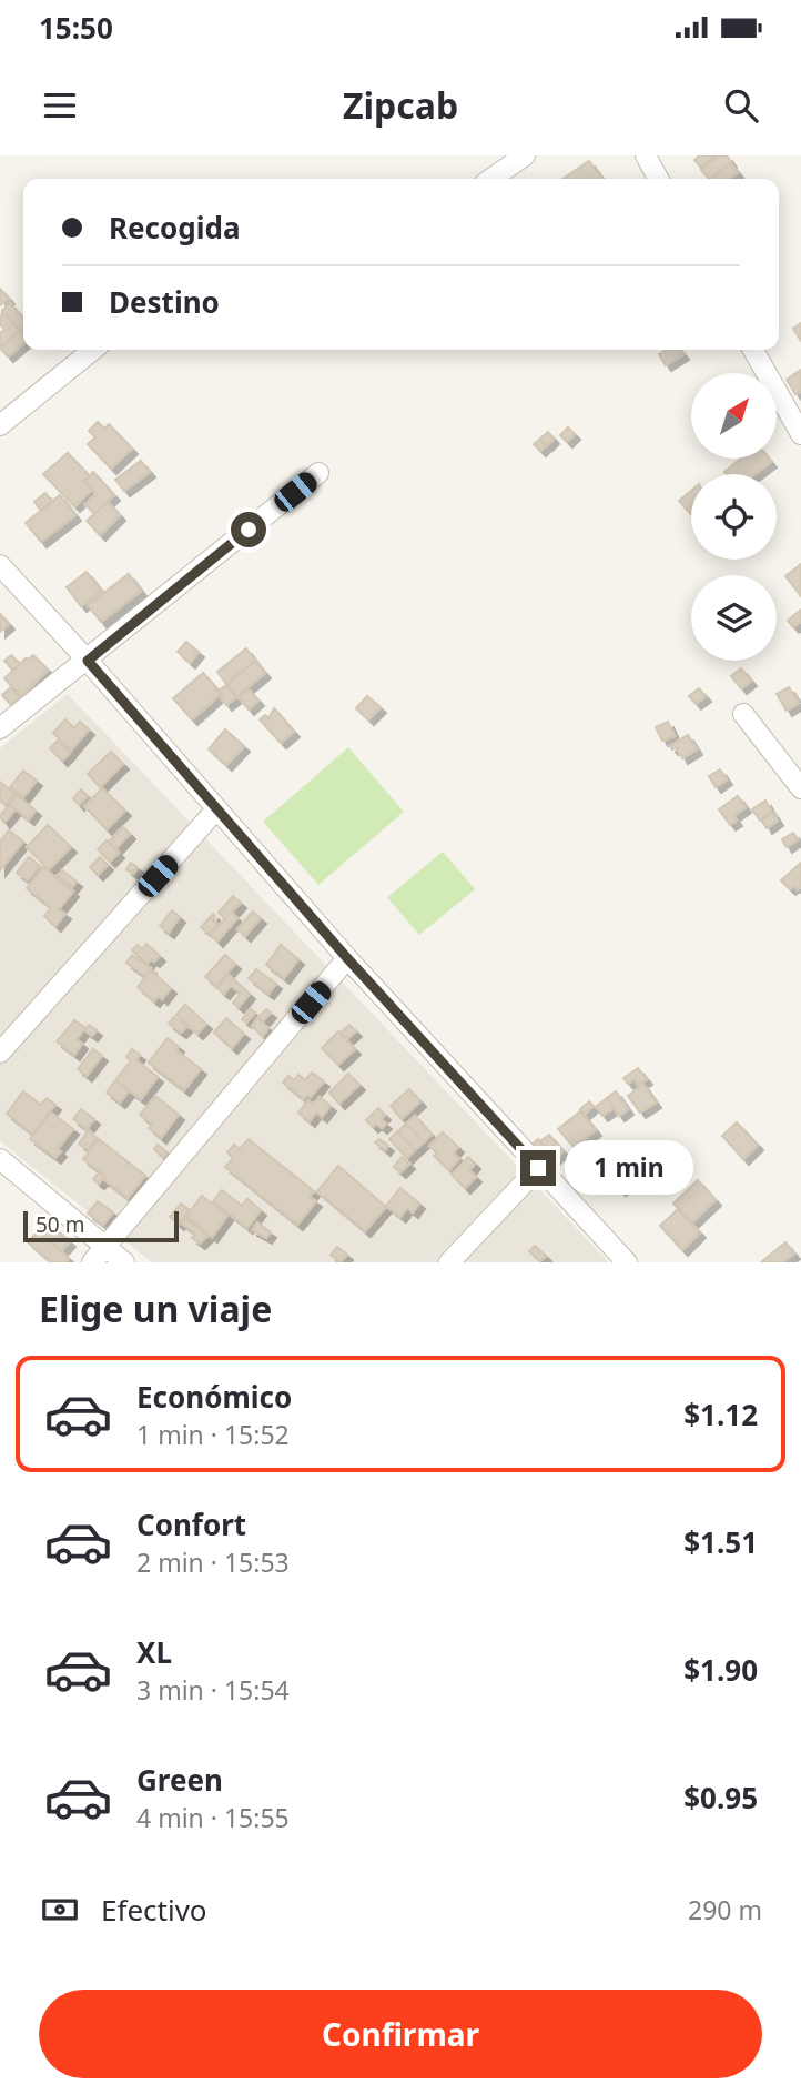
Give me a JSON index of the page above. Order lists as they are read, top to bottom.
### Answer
{
  "scale_bar": "50 m",
  "north": "top right",
  "page": {
    "status": "15:50",
    "header": "Zipcab",
    "banner": ["Recogida", "Destino"],
    "bubble": "1 min",
    "scale": "50 m",
    "heading": "Elige un viaje",
    "list": [
      {
        "name": "Económico",
        "note": "1 min · 15:52",
        "value": "$1.12"
      },
      {
        "name": "Confort",
        "note": "2 min · 15:53",
        "value": "$1.51"
      },
      {
        "name": "XL",
        "note": "3 min · 15:54",
        "value": "$1.90"
      },
      {
        "name": "Green",
        "note": "4 min · 15:55",
        "value": "$0.95"
      }
    ],
    "pay": ["Efectivo", "290 m"],
    "buttons": "Confirmar"
  }
}
